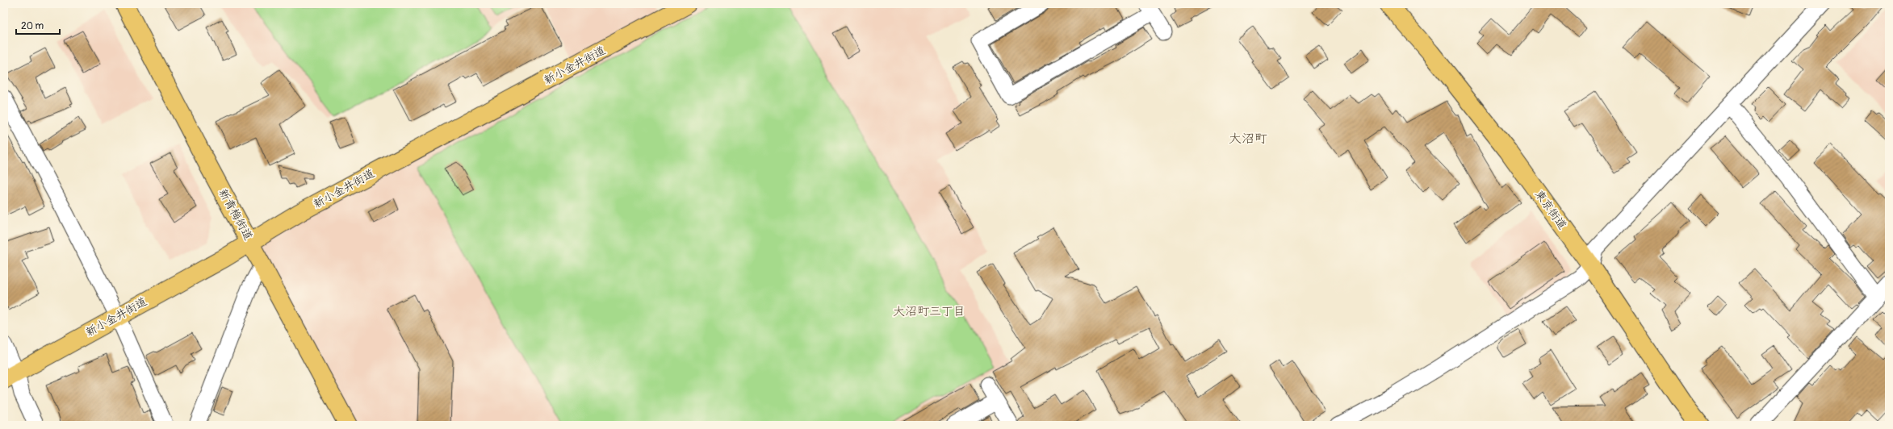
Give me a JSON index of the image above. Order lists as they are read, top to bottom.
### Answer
{
  "streets": {
    "main road": ["新小金井街道", "東京街道", "新青梅街道"]
  },
  "crossings": [
    ["新小金井街道", "新青梅街道"]
  ],
  "districts": ["大沼町", "大沼町三丁目"],
  "scale_bar": "20 m"
}
